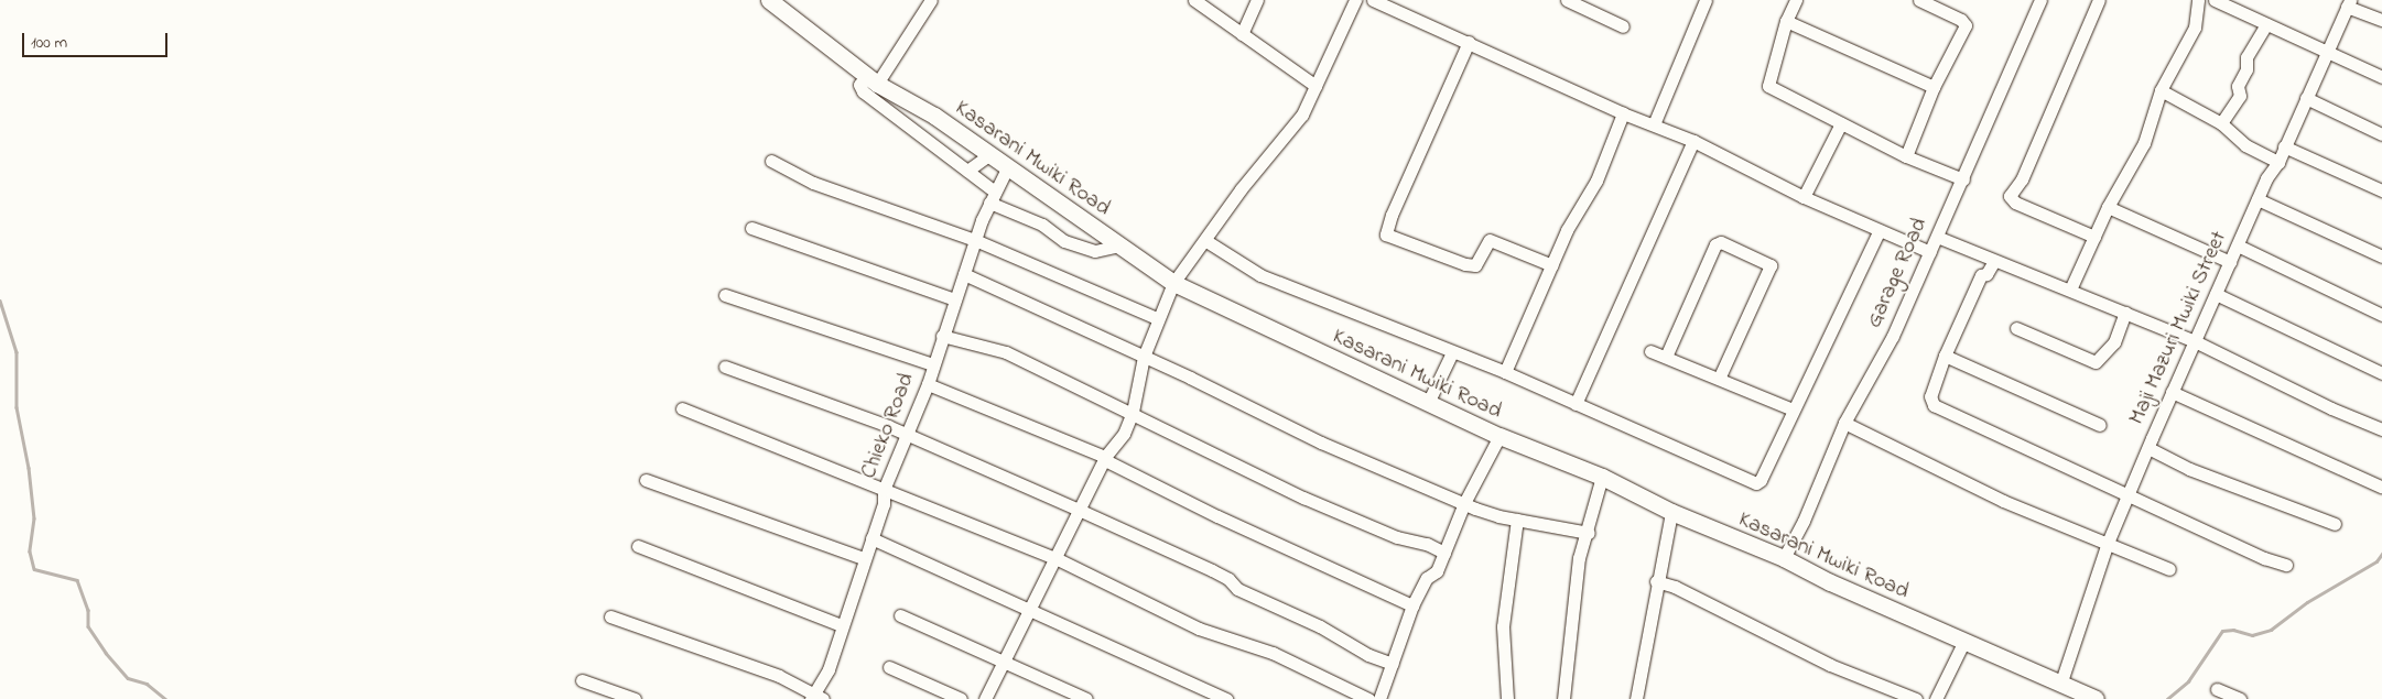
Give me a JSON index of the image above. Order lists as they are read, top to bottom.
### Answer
{
  "streets": {
    "main road": ["Kasarani Mwiki Road"],
    "street": ["Garage Road", "Maji Mazuri Mwiki Street", "Chieko Road"]
  },
  "crossings": [
    ["Kasarani Mwiki Road", "Garage Road"],
    ["Kasarani Mwiki Road", "Maji Mazuri Mwiki Street"],
    ["Kasarani Mwiki Road", "Chieko Road"]
  ],
  "scale_bar": "100 m"
}
